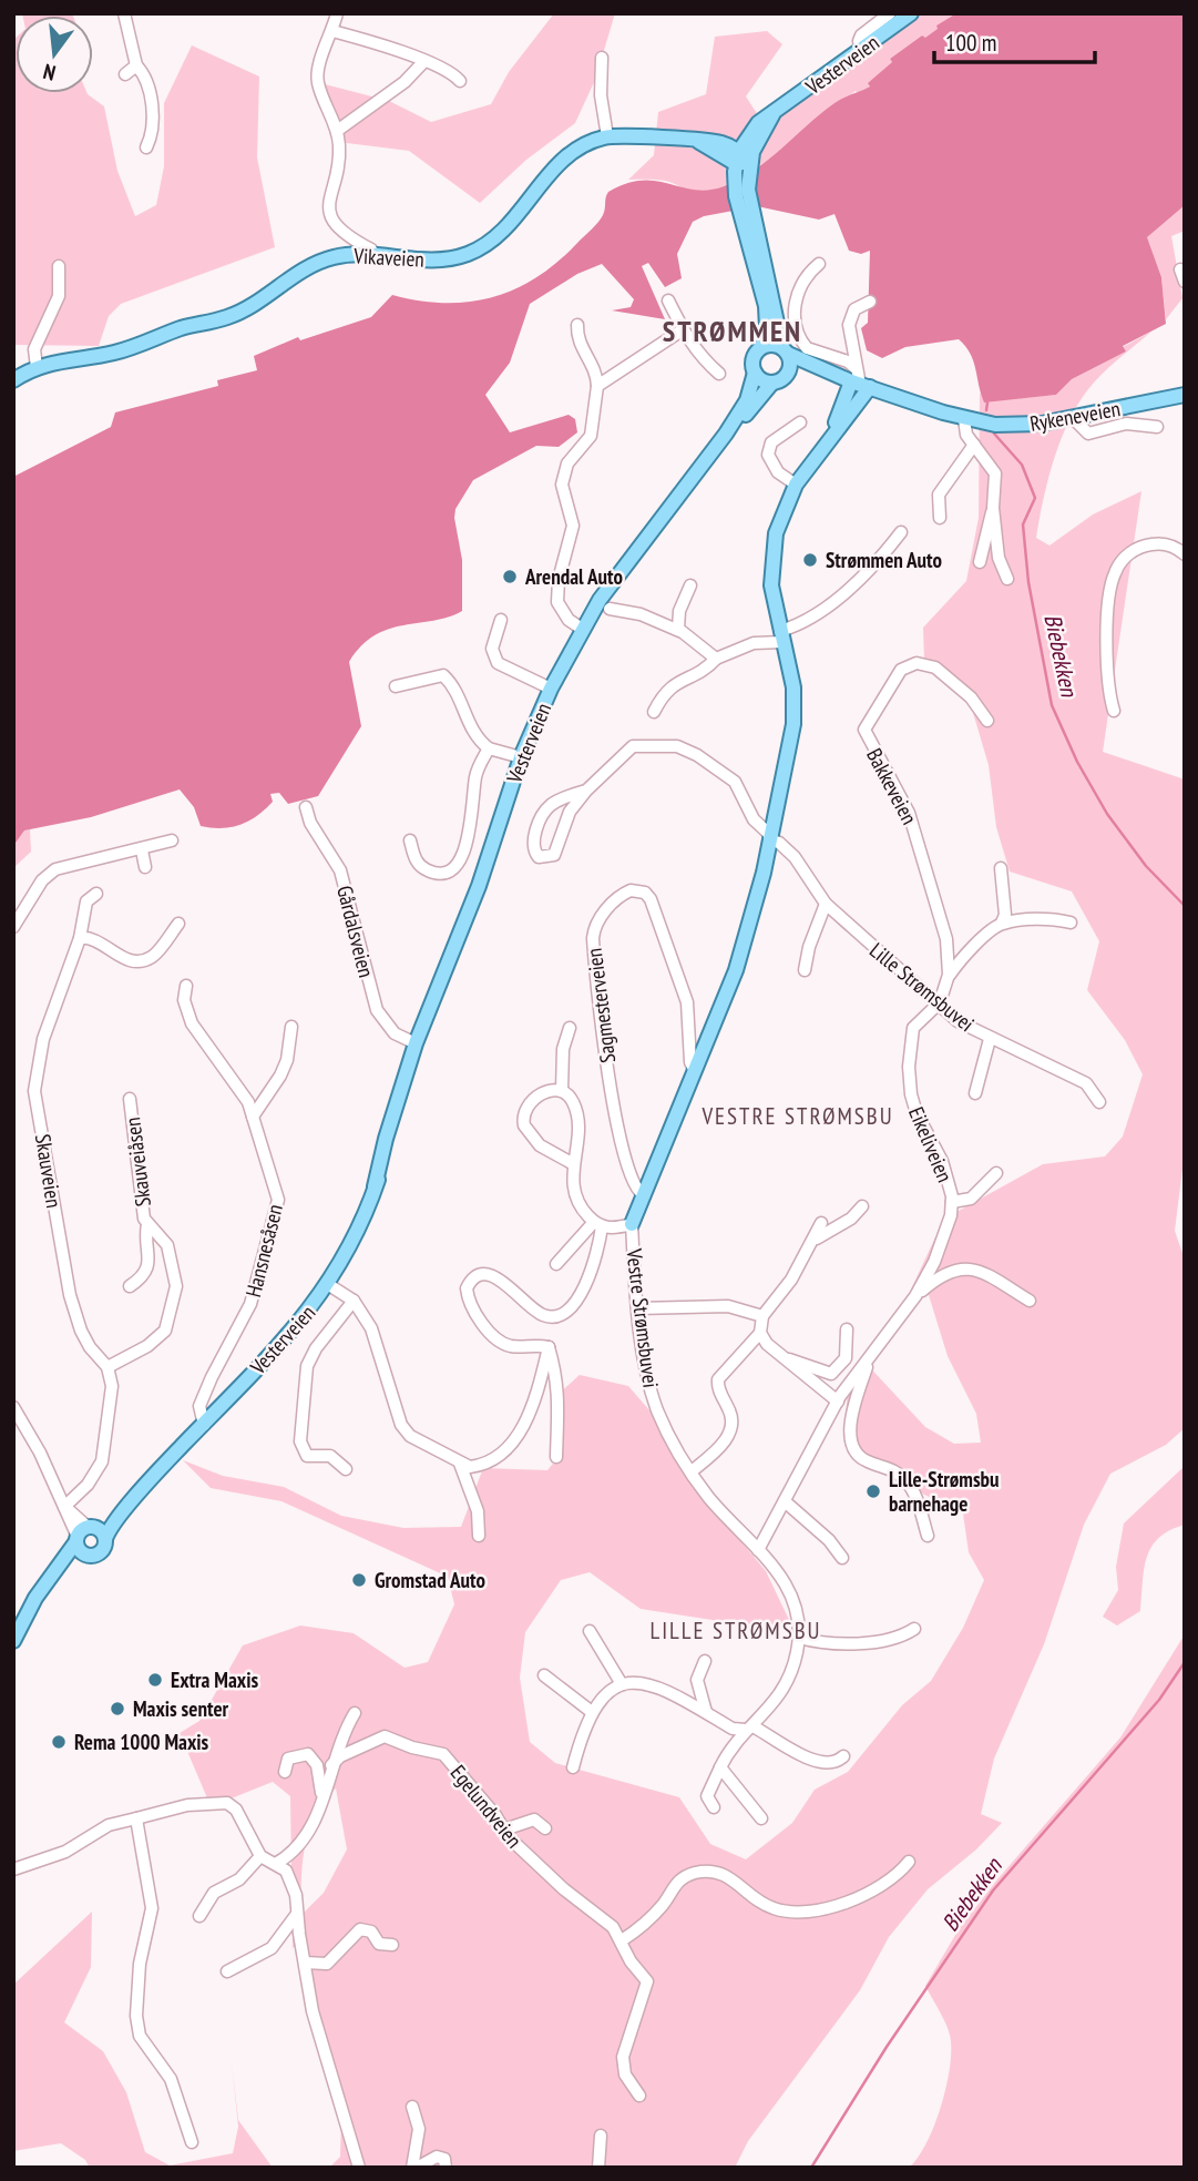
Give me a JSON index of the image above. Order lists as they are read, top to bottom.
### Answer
{
  "streets": {
    "main road": [
      "Vesterveien",
      "Vikaveien",
      "Rykeneveien",
      "Vestre Strømsbuvei"
    ],
    "street": [
      "Bakkeveien",
      "Gårdalsveien",
      "Lille Strømsbuvei",
      "Sagmesterveien",
      "Eikeliveien",
      "Skauveiåsen",
      "Skauveien",
      "Hansnesåsen",
      "Egelundveien"
    ]
  },
  "crossings": [
    ["Vesterveien", "Vikaveien"],
    ["Vesterveien", "Rykeneveien"],
    ["Vesterveien", "Gårdalsveien"],
    ["Vesterveien", "Hansnesåsen"],
    ["Rykeneveien", "Vestre Strømsbuvei"],
    ["Bakkeveien", "Lille Strømsbuvei"],
    ["Bakkeveien", "Eikeliveien"],
    ["Lille Strømsbuvei", "Eikeliveien"],
    ["Lille Strømsbuvei", "Vestre Strømsbuvei"],
    ["Sagmesterveien", "Vestre Strømsbuvei"],
    ["Eikeliveien", "Vestre Strømsbuvei"],
    ["Skauveiåsen", "Skauveien"]
  ],
  "districts": ["STRØMMEN", "VESTRE STRØMSBU", "LILLE STRØMSBU"],
  "water": ["Biebekken"],
  "places": [
    "Strømmen Auto",
    "Arendal Auto",
    "Lille-Strømsbu barnehage",
    "Gromstad Auto",
    "Extra Maxis",
    "Maxis senter",
    "Rema 1000 Maxis"
  ],
  "scale_bar": "100 m",
  "north": "bottom"
}
